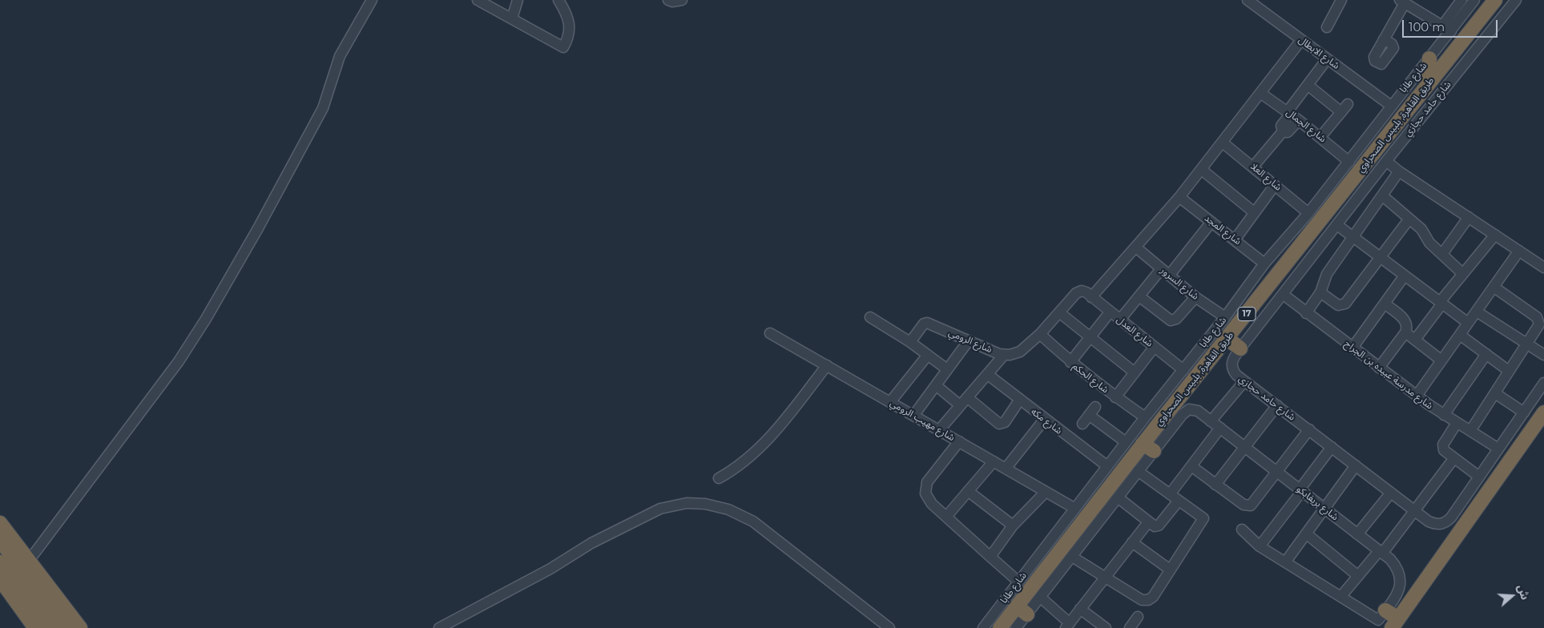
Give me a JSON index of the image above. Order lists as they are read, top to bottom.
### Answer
{
  "streets": {
    "highway": ["طريق القاهرة, بلبيس الصحراوي", "17"],
    "street": [
      "شارع الابطال",
      "شارع طابا",
      "شارع حامد حجازي",
      "شارع الجمال",
      "شارع العلا",
      "شارع المجد",
      "شارع السرور",
      "شارع العدل",
      "شارع الرومي",
      "شارع مدرسة عبيده بن الجراح",
      "شارع الحكم",
      "شارع مهيب الرومي",
      "شارع مكه",
      "شارع بريفابكو"
    ]
  },
  "crossings": [
    ["شارع الابطال", "شارع طابا"],
    ["شارع طابا", "شارع الجمال"],
    ["شارع طابا", "شارع العلا"],
    ["شارع طابا", "شارع المجد"],
    ["شارع طابا", "شارع السرور"],
    ["شارع طابا", "شارع العدل"],
    ["شارع طابا", "شارع الحكم"],
    ["شارع طابا", "شارع مهيب الرومي"],
    ["شارع طابا", "شارع مكه"],
    ["شارع حامد حجازي", "شارع مدرسة عبيده بن الجراح"],
    ["طريق القاهرة, بلبيس الصحراوي", "شارع بريفابكو"],
    ["شارع العدل", "شارع الرومي"],
    ["شارع الرومي", "شارع الحكم"]
  ],
  "scale_bar": "100 m",
  "north": "right"
}
